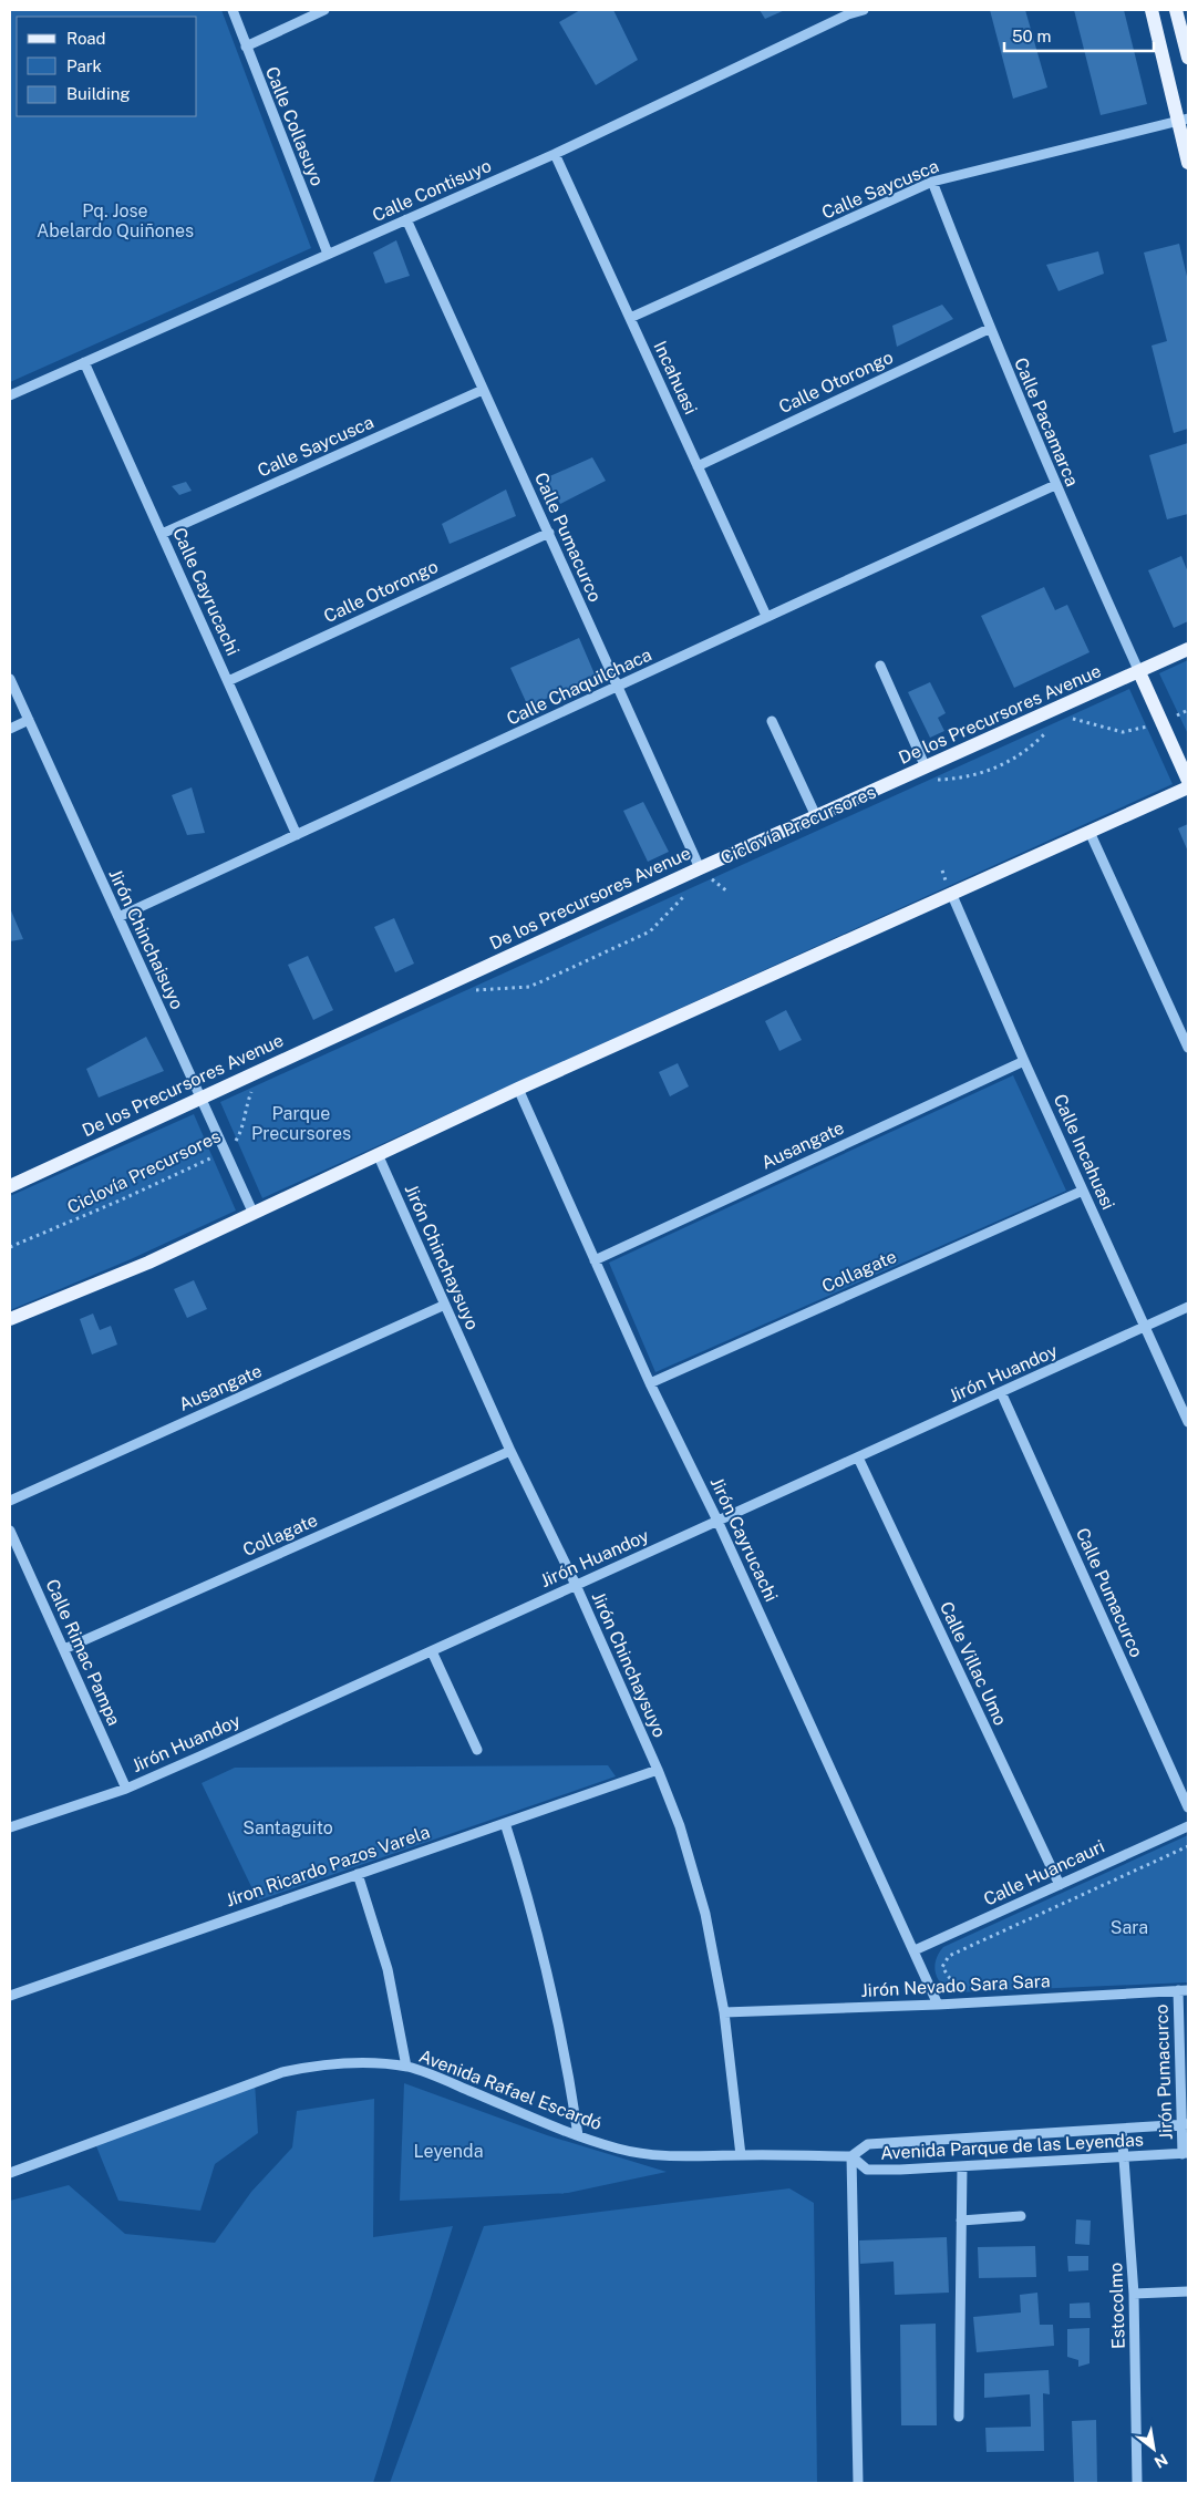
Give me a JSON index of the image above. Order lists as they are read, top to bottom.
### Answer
{
  "streets": {
    "main road": ["De los Precursores Avenue"],
    "street": [
      "Calle Collasuyo",
      "Calle Saycusca",
      "Calle Contisuyo",
      "Incahuasi",
      "Calle Otorongo",
      "Calle Pacamarca",
      "Calle Pumacurco",
      "Calle Cayrucachi",
      "Calle Chaquilchaca",
      "Jirón Chinchaisuyo",
      "Ausangate",
      "Calle Incahuasi",
      "Jirón Chinchaysuyo",
      "Collagate",
      "Jirón Huandoy",
      "Jirón Cayrucachi",
      "Calle Rimac Pampa",
      "Calle Villac Umo",
      "Jíron Ricardo Pazos Varela",
      "Calle Huancauri",
      "Jirón Nevado Sara Sara",
      "Jirón Pumacurco",
      "Avenida Rafael Escardó",
      "Avenida Parque de las Leyendas",
      "Estocolmo"
    ],
    "path": ["Ciclovía Precursores"]
  },
  "crossings": [
    ["Calle Collasuyo", "Calle Contisuyo"],
    ["Calle Saycusca", "Incahuasi"],
    ["Calle Saycusca", "Calle Pacamarca"],
    ["Calle Saycusca", "Calle Pumacurco"],
    ["Calle Saycusca", "Calle Cayrucachi"],
    ["Calle Contisuyo", "Incahuasi"],
    ["Calle Contisuyo", "Calle Pumacurco"],
    ["Calle Contisuyo", "Calle Cayrucachi"],
    ["Incahuasi", "Calle Otorongo"],
    ["Incahuasi", "Calle Chaquilchaca"],
    ["Calle Otorongo", "Calle Pacamarca"],
    ["Calle Otorongo", "Calle Pumacurco"],
    ["Calle Otorongo", "Calle Cayrucachi"],
    ["Calle Pacamarca", "Calle Chaquilchaca"],
    ["Calle Pacamarca", "De los Precursores Avenue"],
    ["Calle Pumacurco", "Calle Chaquilchaca"],
    ["Calle Pumacurco", "De los Precursores Avenue"],
    ["Calle Pumacurco", "Jirón Huandoy"],
    ["Calle Cayrucachi", "Calle Chaquilchaca"],
    ["Calle Chaquilchaca", "Jirón Chinchaisuyo"],
    ["De los Precursores Avenue", "Jirón Chinchaisuyo"],
    ["Ciclovía Precursores", "Jirón Chinchaisuyo"],
    ["Ausangate", "Calle Incahuasi"],
    ["Ausangate", "Jirón Chinchaysuyo"],
    ["Ausangate", "Jirón Cayrucachi"],
    ["Calle Incahuasi", "Collagate"],
    ["Calle Incahuasi", "Jirón Huandoy"],
    ["Jirón Chinchaysuyo", "Collagate"],
    ["Jirón Chinchaysuyo", "Jirón Huandoy"],
    ["Jirón Chinchaysuyo", "Jíron Ricardo Pazos Varela"],
    ["Jirón Chinchaysuyo", "Jirón Nevado Sara Sara"],
    ["Jirón Chinchaysuyo", "Avenida Rafael Escardó"],
    ["Collagate", "Jirón Cayrucachi"],
    ["Collagate", "Calle Rimac Pampa"],
    ["Jirón Huandoy", "Jirón Cayrucachi"],
    ["Jirón Huandoy", "Calle Rimac Pampa"],
    ["Jirón Huandoy", "Calle Villac Umo"],
    ["Jirón Cayrucachi", "Calle Huancauri"],
    ["Jirón Cayrucachi", "Jirón Nevado Sara Sara"],
    ["Calle Villac Umo", "Calle Huancauri"],
    ["Jirón Nevado Sara Sara", "Jirón Pumacurco"],
    ["Jirón Pumacurco", "Avenida Parque de las Leyendas"],
    ["Avenida Rafael Escardó", "Avenida Parque de las Leyendas"],
    ["Avenida Parque de las Leyendas", "Estocolmo"]
  ],
  "parks": [
    "Pq. Jose Abelardo Quiñones",
    "Parque Precursores",
    "Santaguito",
    "Sara",
    "Leyenda"
  ],
  "legend": ["Road", "Park", "Building"],
  "scale_bar": "50 m",
  "north": "bottom right"
}
